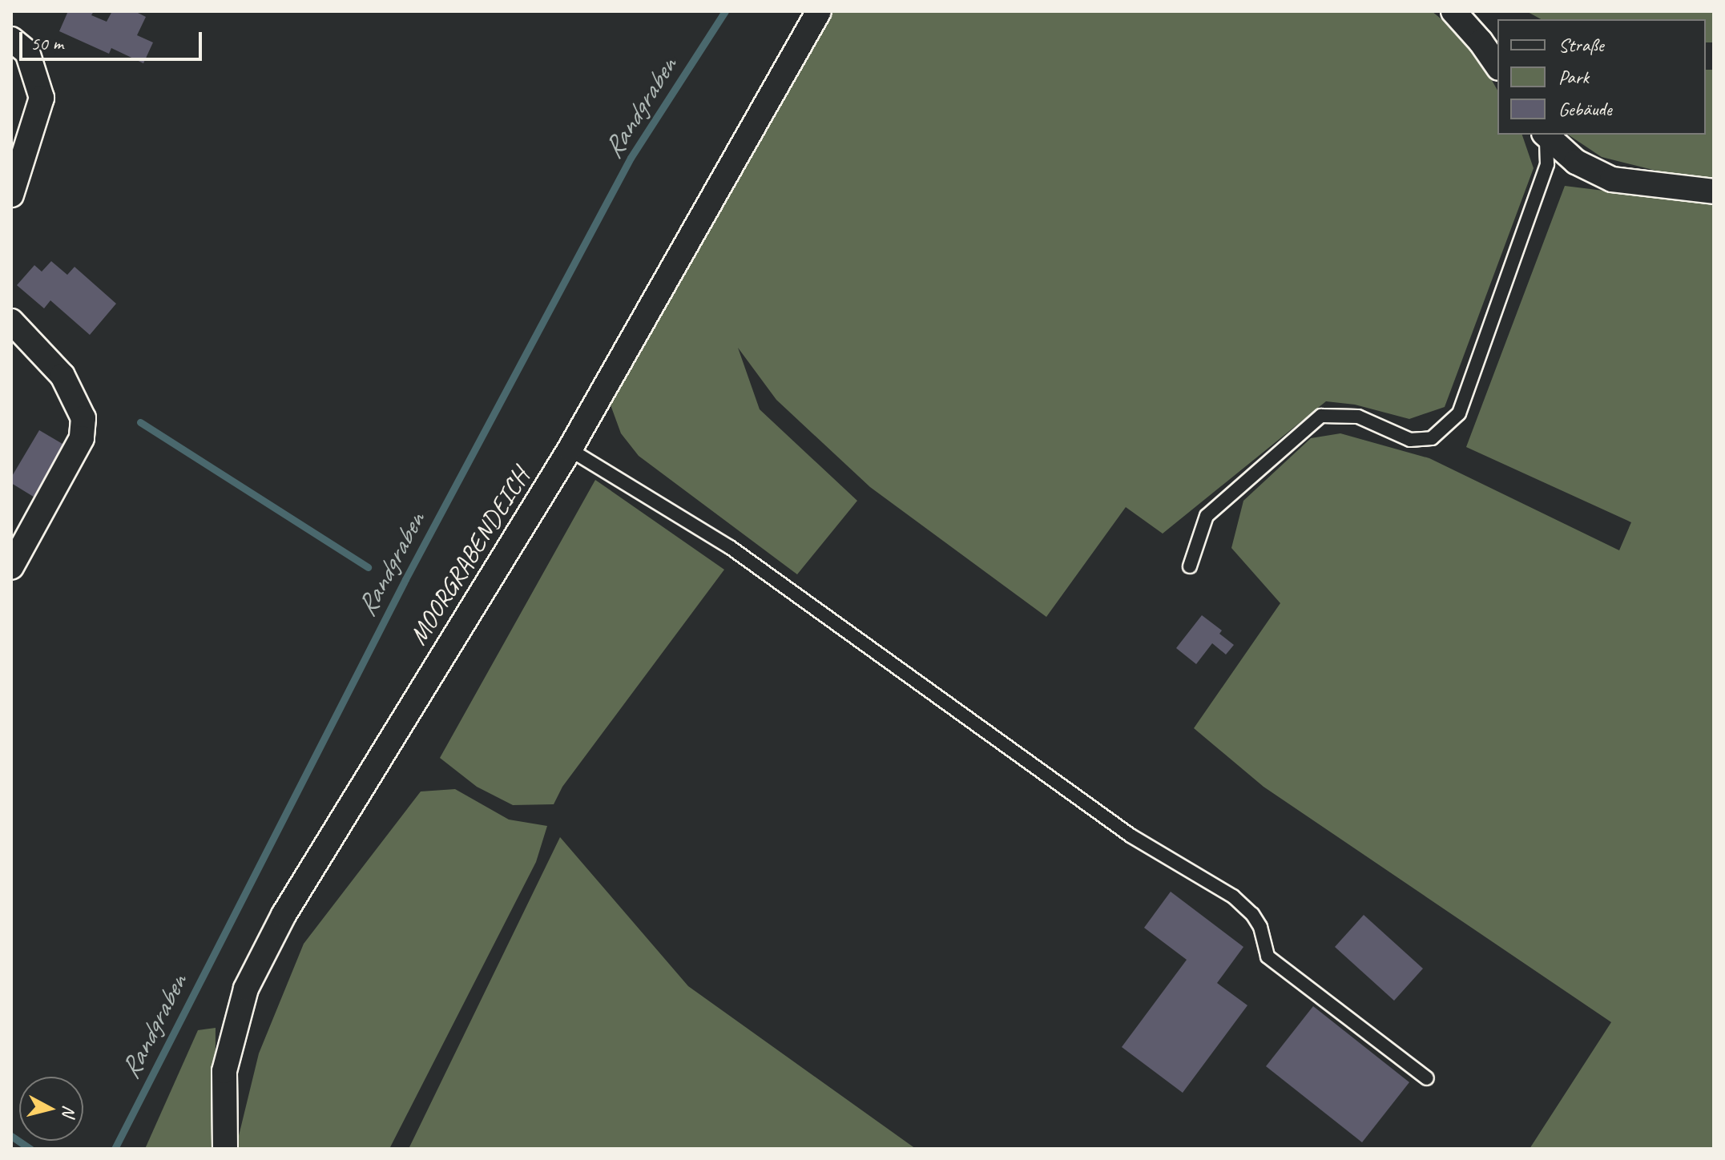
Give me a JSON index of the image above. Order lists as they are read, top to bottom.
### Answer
{
  "streets": {
    "street": ["MOORGRABENDEICH"]
  },
  "water": ["Randgraben"],
  "legend": ["Straße", "Park", "Gebäude"],
  "scale_bar": "50 m",
  "north": "right"
}
